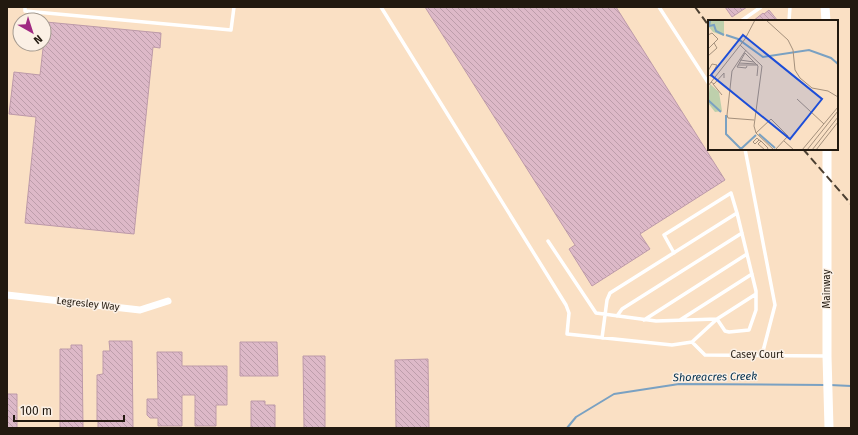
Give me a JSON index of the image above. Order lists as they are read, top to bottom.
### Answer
{
  "streets": {
    "street": ["Mainway", "Legresley Way"],
    "lane": ["Casey Court"]
  },
  "crossings": [
    ["Mainway", "Casey Court"]
  ],
  "water": ["Shoreacres Creek"],
  "scale_bar": "100 m",
  "north": "bottom right"
}
